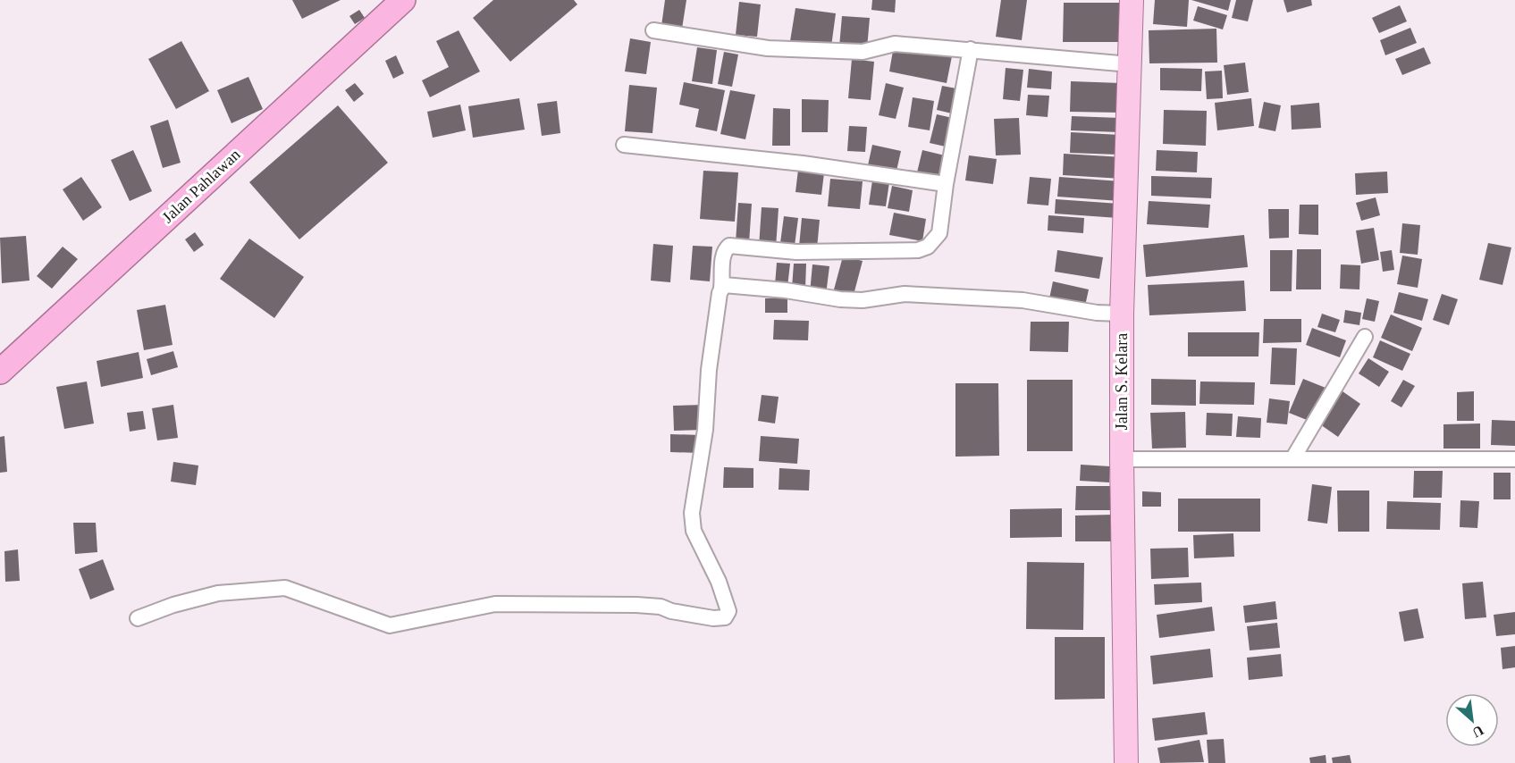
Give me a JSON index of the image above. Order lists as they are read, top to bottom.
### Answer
{
  "streets": {
    "highway": ["Jalan Pahlawan"],
    "main road": ["Jalan S. Kelara"]
  },
  "north": "bottom right"
}
